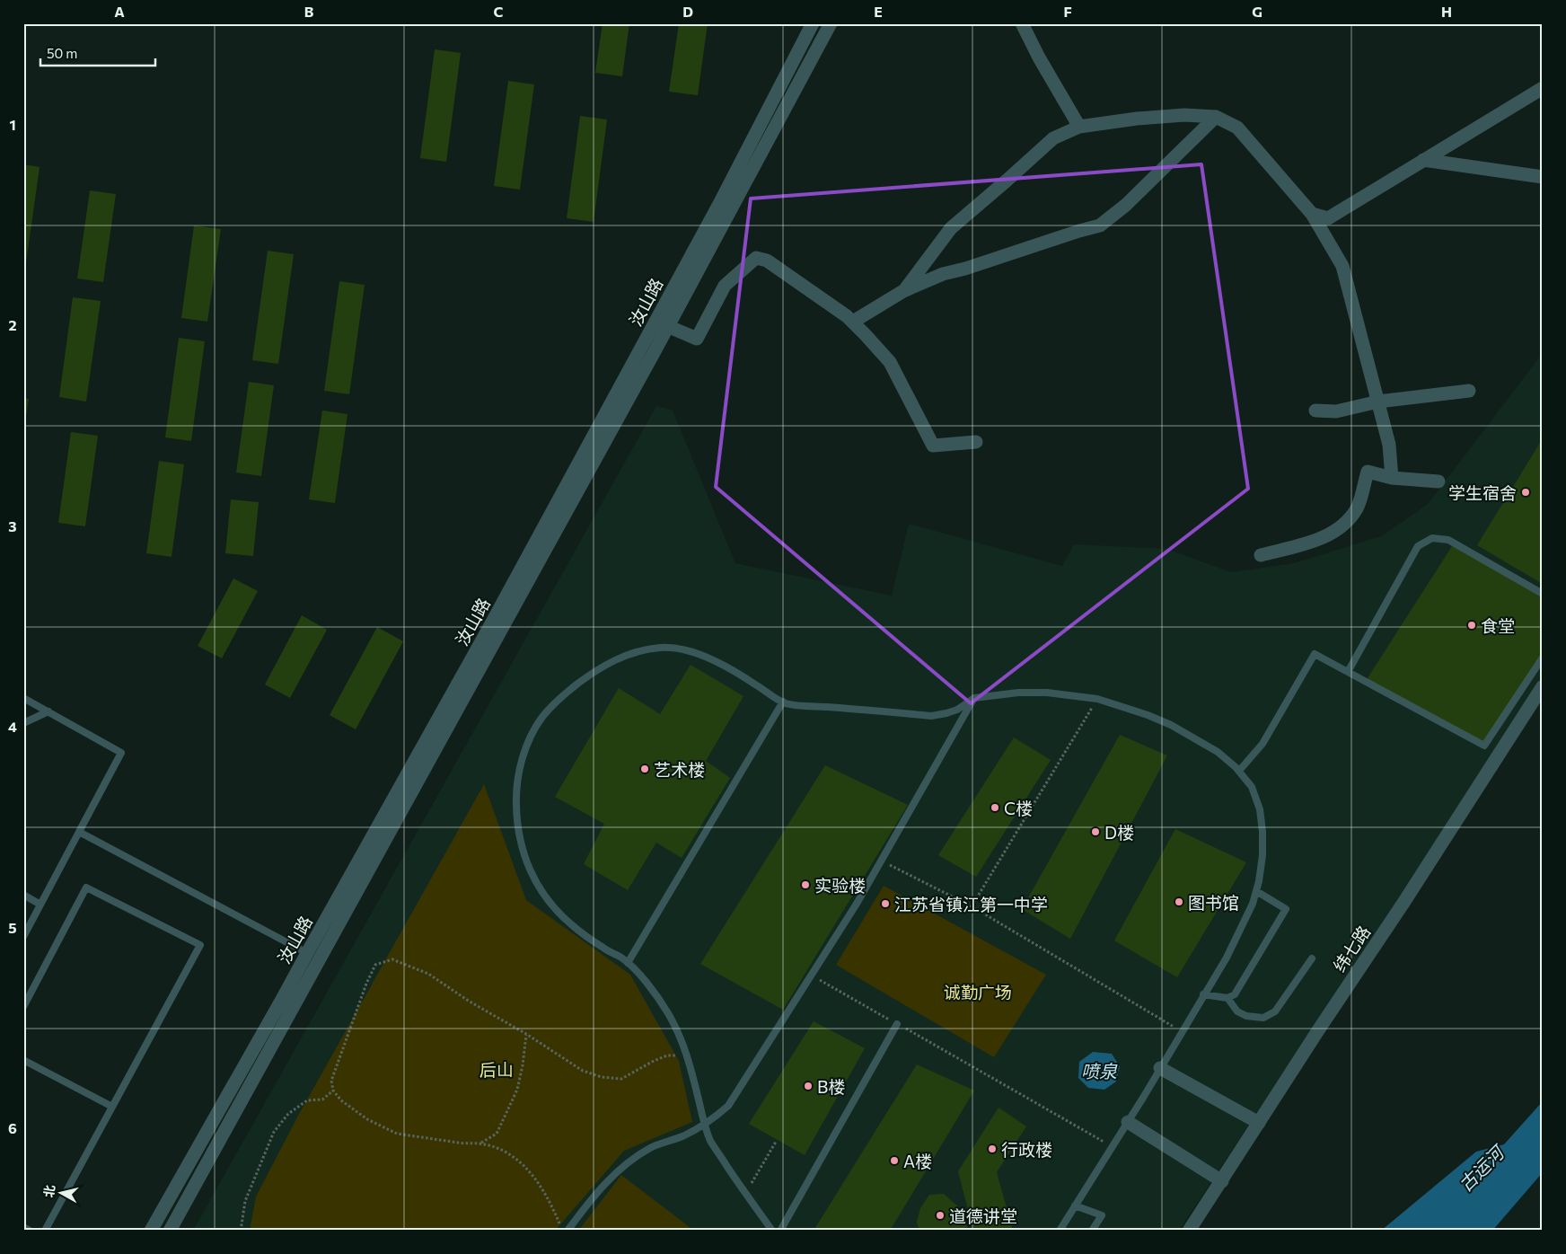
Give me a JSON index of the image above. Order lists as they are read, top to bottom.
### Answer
{
  "streets": {
    "street": ["汝山路", "纬七路"]
  },
  "water": ["喷泉", "古运河"],
  "parks": ["诚勤广场", "后山"],
  "places": [
    "学生宿舍",
    "食堂",
    "艺术楼",
    "C楼",
    "D楼",
    "实验楼",
    "图书馆",
    "江苏省镇江第一中学",
    "B楼",
    "行政楼",
    "A楼",
    "道德讲堂"
  ],
  "scale_bar": "50 m",
  "north": "left",
  "grid": {
    "columns": [
      "A",
      "B",
      "C",
      "D",
      "E",
      "F",
      "G",
      "H"
    ],
    "rows": [
      "1",
      "2",
      "3",
      "4",
      "5",
      "6"
    ]
  }
}
